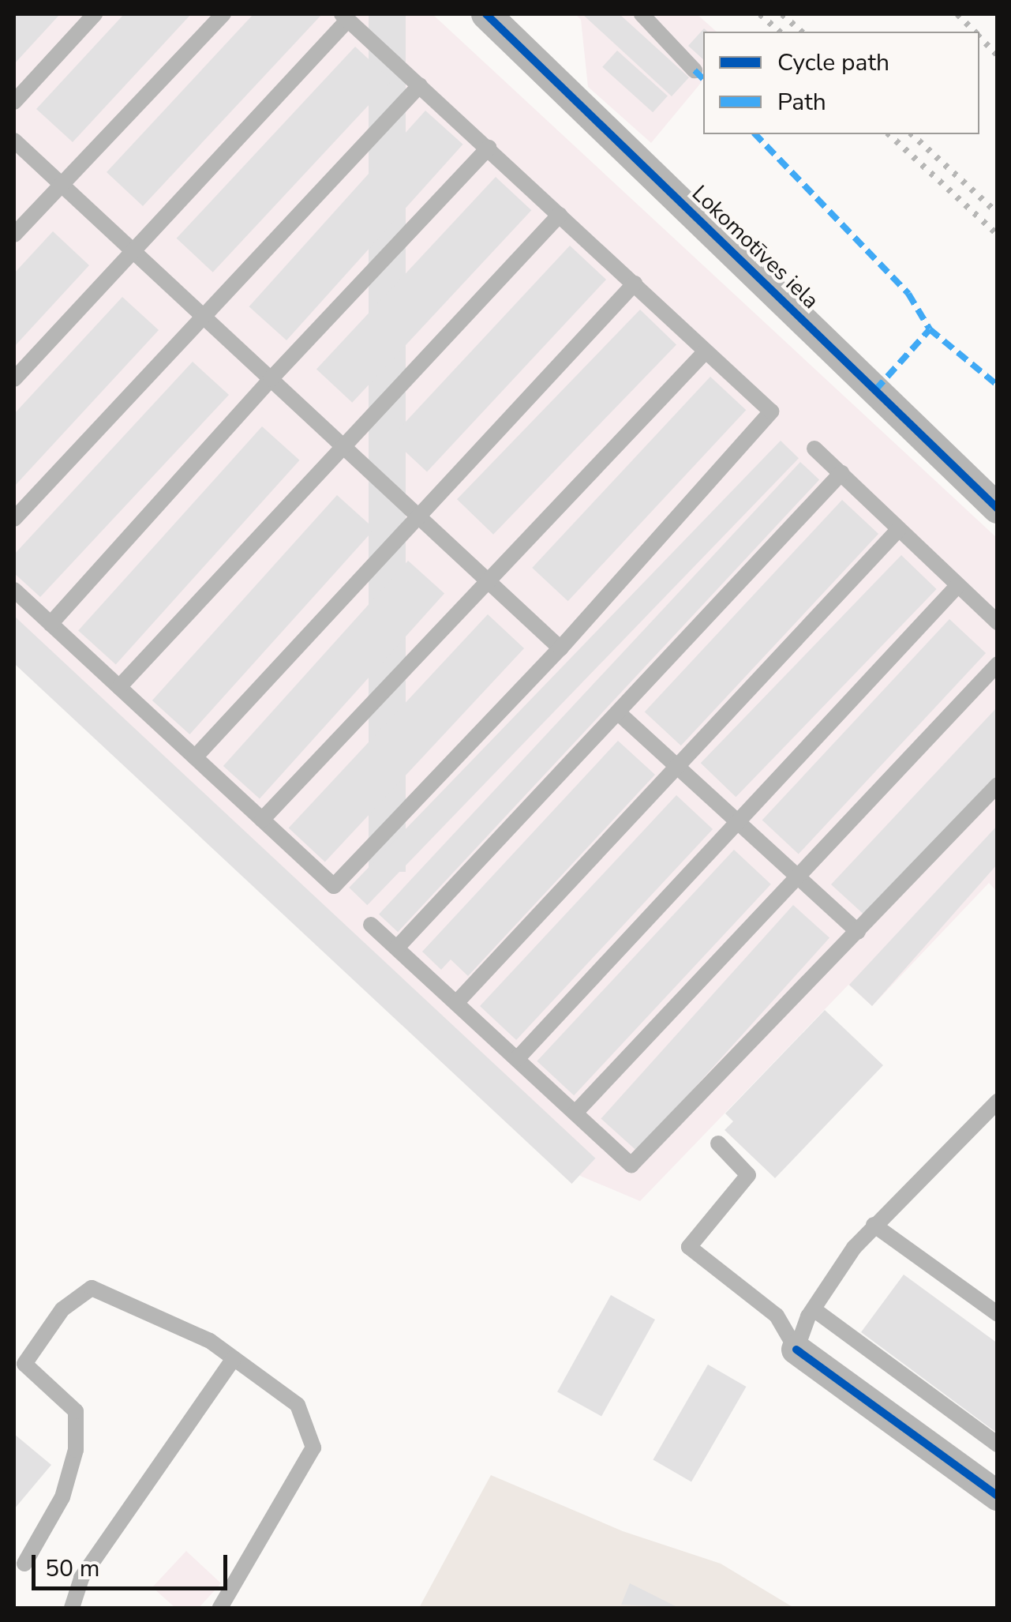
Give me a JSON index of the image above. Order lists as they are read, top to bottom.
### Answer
{
  "streets": {
    "street": ["Lokomotīves iela"]
  },
  "legend": ["Cycle path", "Path"],
  "scale_bar": "50 m"
}
